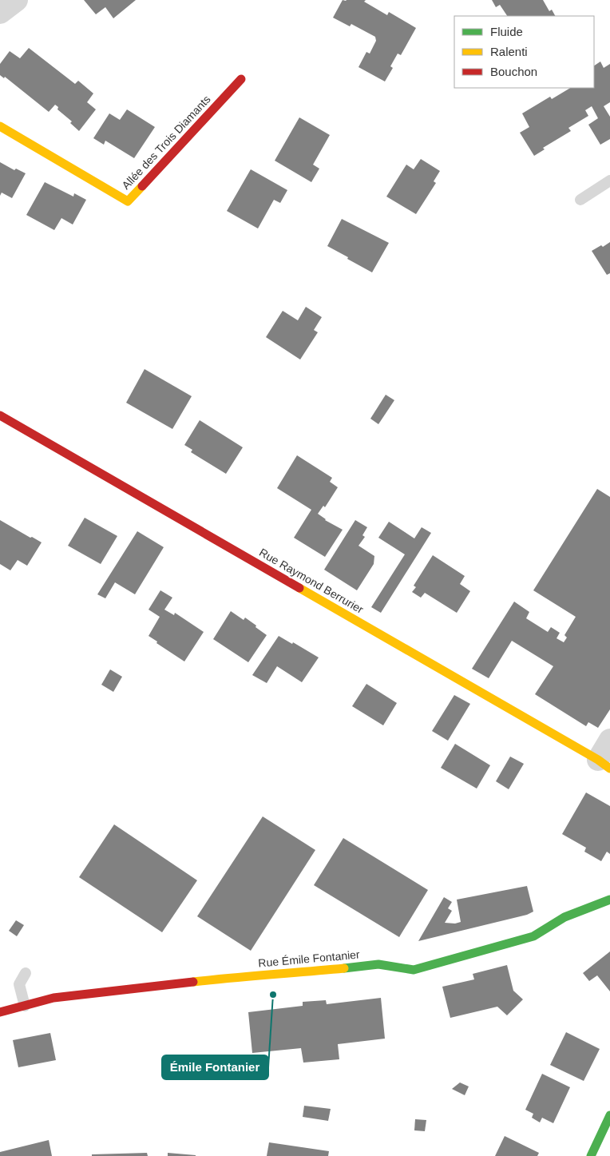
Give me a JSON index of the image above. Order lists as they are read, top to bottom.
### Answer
{
  "streets": {
    "street": ["Allée des Trois Diamants", "Rue Raymond Berrurier", "Rue Émile Fontanier"]
  },
  "places": ["Émile Fontanier"],
  "legend": ["Fluide", "Ralenti", "Bouchon"]
}
